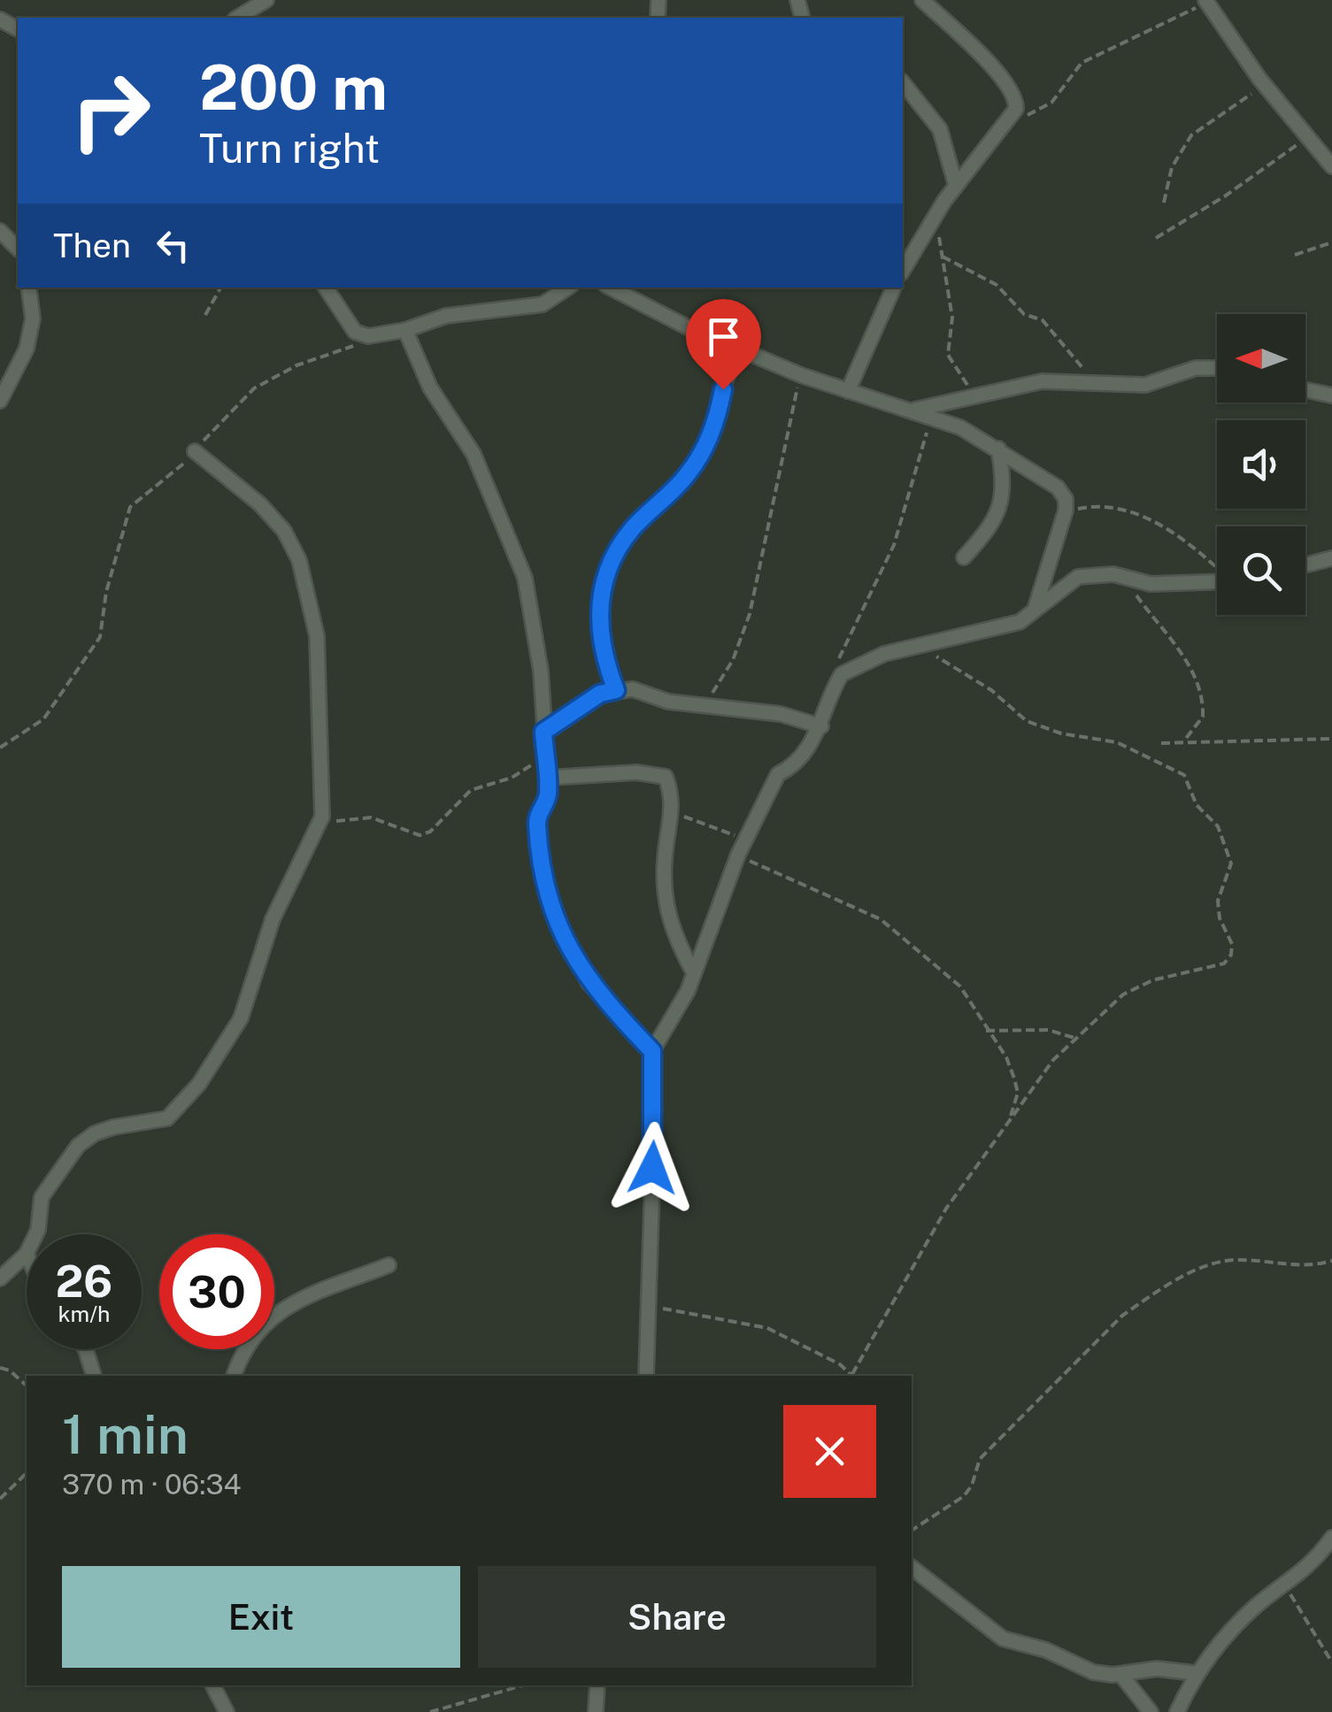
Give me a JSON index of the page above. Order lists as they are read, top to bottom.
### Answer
{
  "north": "left",
  "page": {
    "turn": ["200 m", "Turn right"],
    "then": "Then",
    "speed": "26 km/h",
    "limit": "30",
    "heading": ["1 min", "370 m · 06:34"],
    "buttons": ["Exit", "Share"]
  }
}
